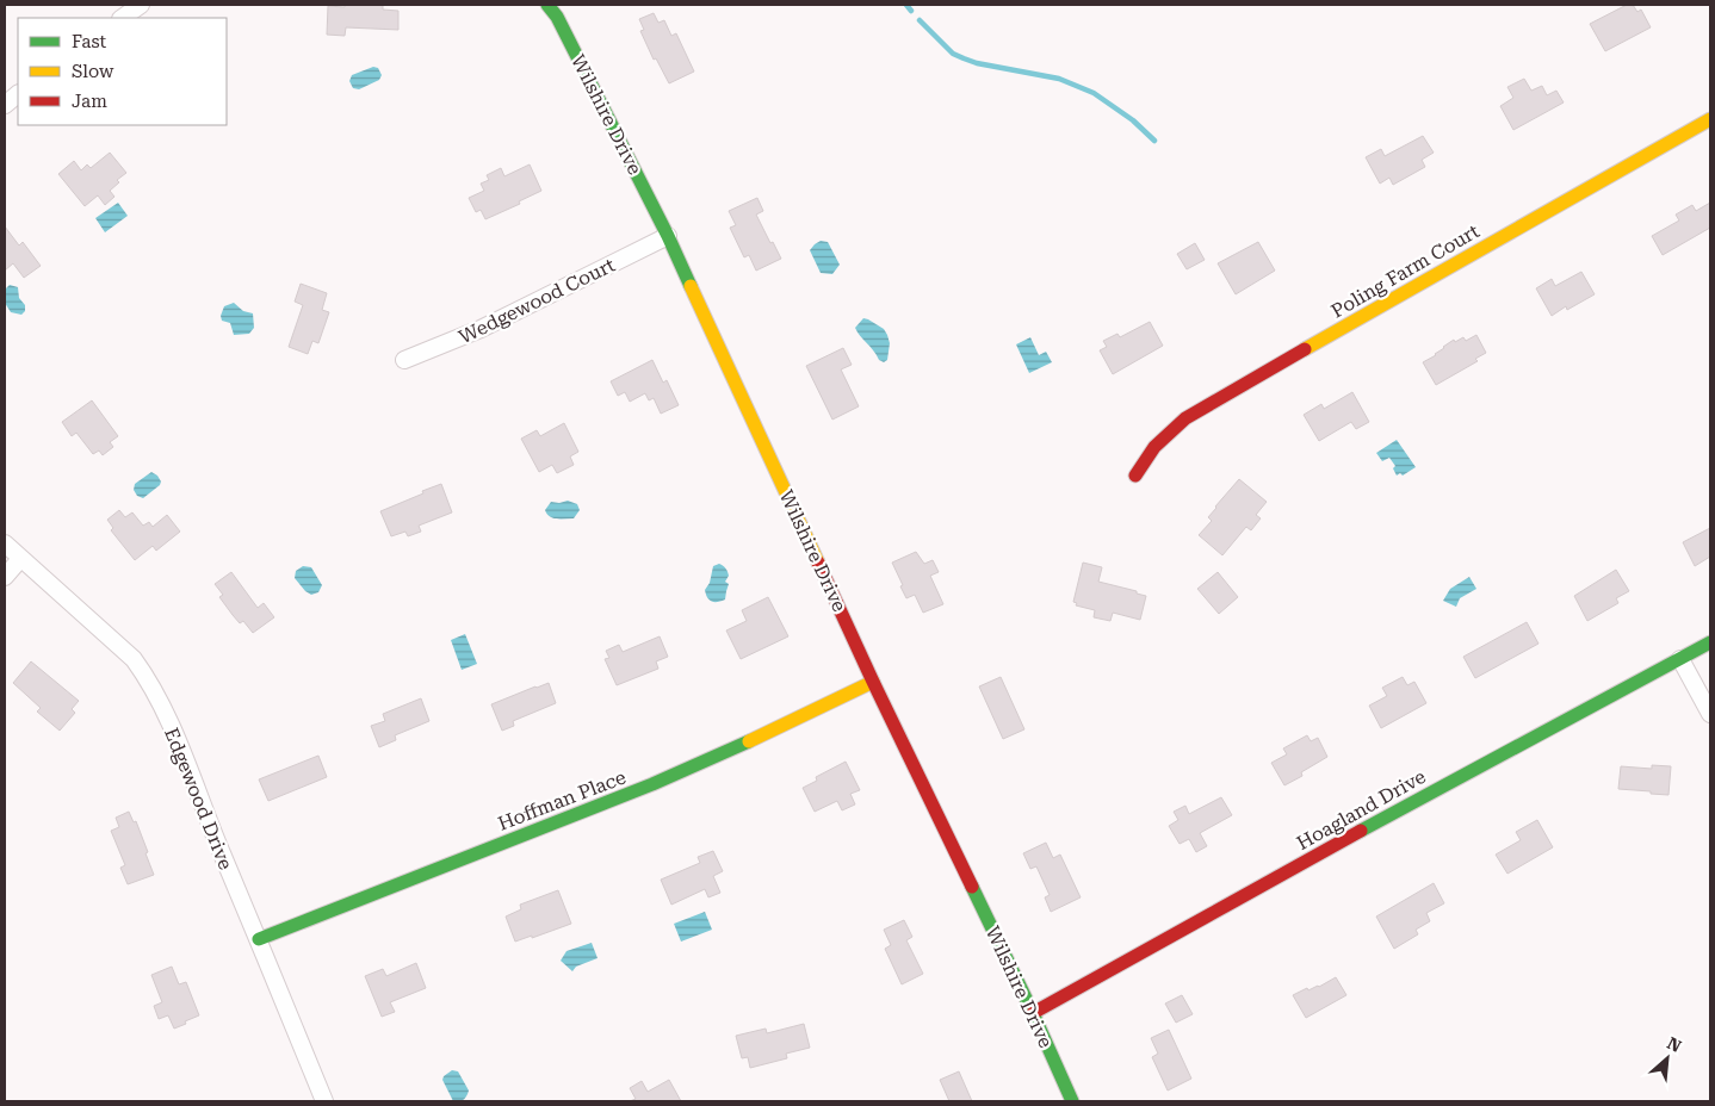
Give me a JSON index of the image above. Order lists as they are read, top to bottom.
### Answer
{
  "streets": {
    "street": [
      "Wilshire Drive",
      "Poling Farm Court",
      "Wedgewood Court",
      "Edgewood Drive",
      "Hoffman Place",
      "Hoagland Drive"
    ]
  },
  "crossings": [
    ["Wilshire Drive", "Wedgewood Court"],
    ["Wilshire Drive", "Hoffman Place"],
    ["Wilshire Drive", "Hoagland Drive"],
    ["Edgewood Drive", "Hoffman Place"]
  ],
  "legend": ["Fast", "Slow", "Jam"],
  "north": "top right"
}
